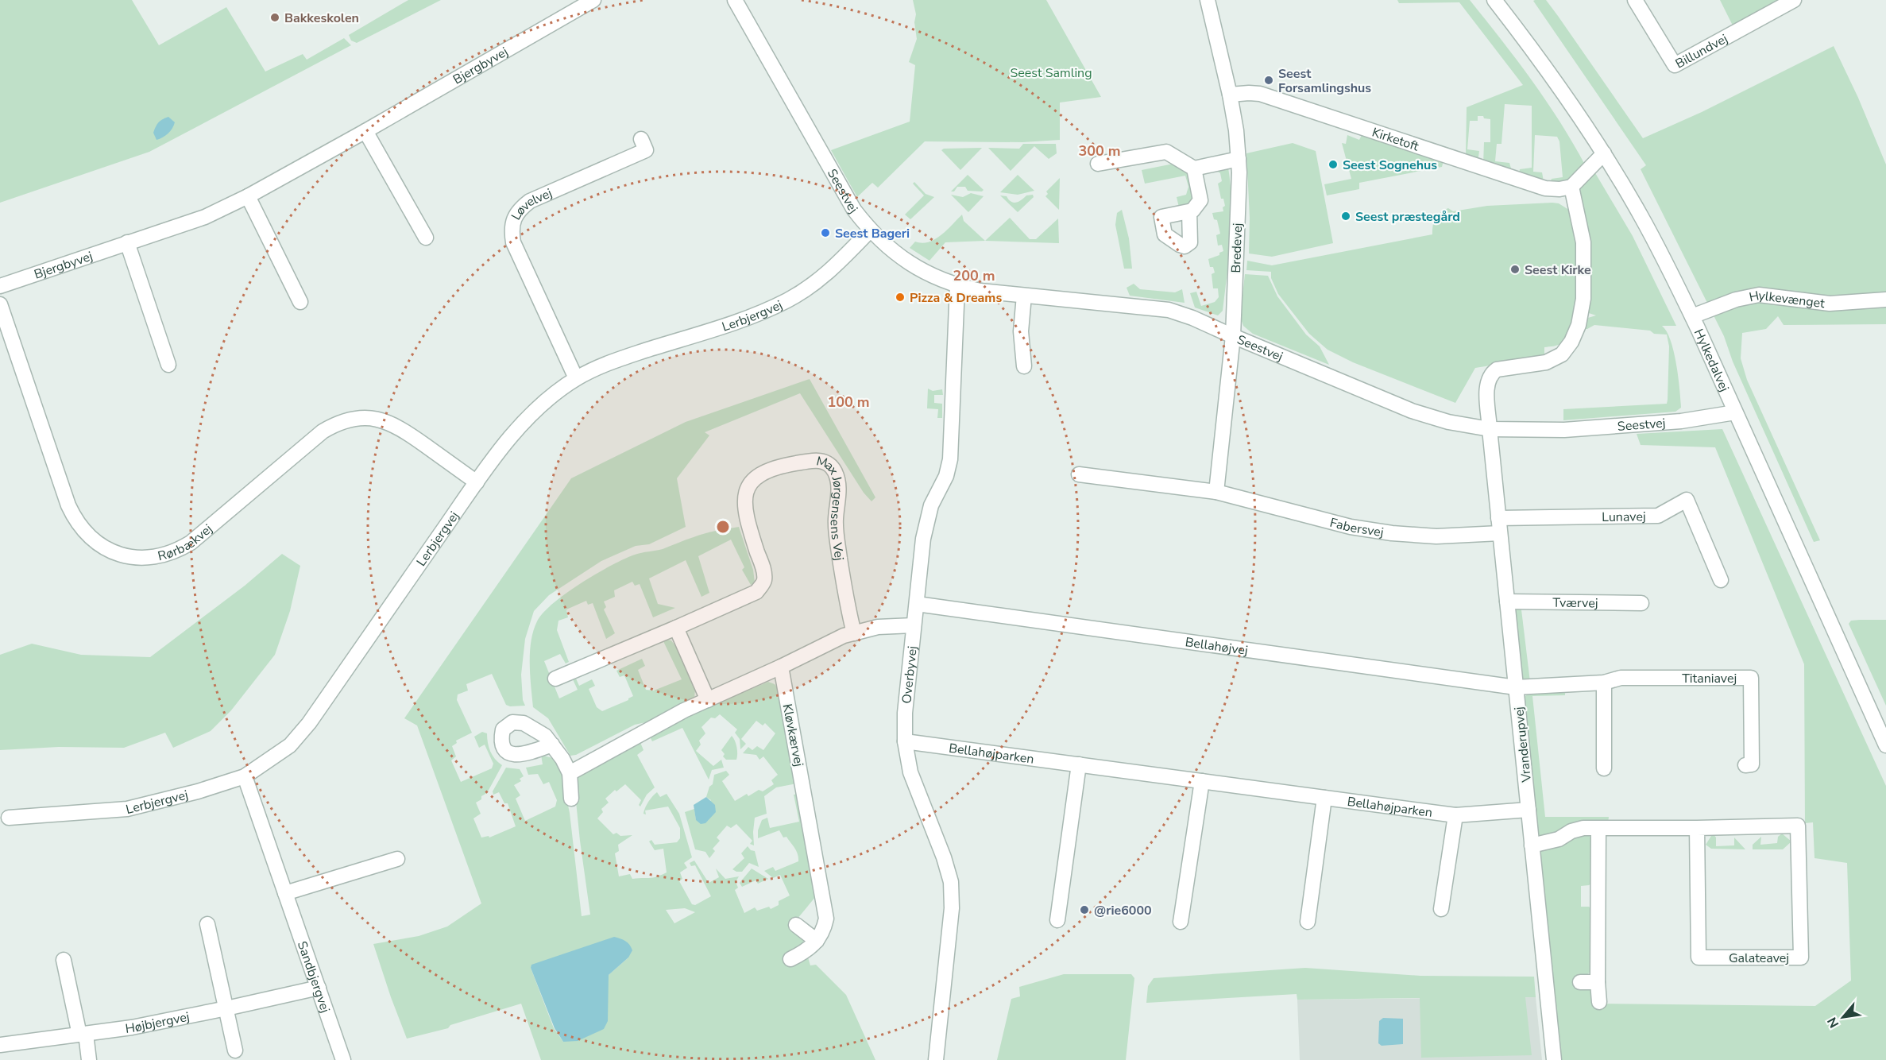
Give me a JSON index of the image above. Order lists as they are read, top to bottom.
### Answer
{
  "streets": {
    "street": [
      "Billundvej",
      "Bjergbyvej",
      "Kirketoft",
      "Seestvej",
      "Løvelvej",
      "Bredevej",
      "Hylkevænget",
      "Lerbjergvej",
      "Hylkedalvej",
      "Max Jørgensens Vej",
      "Lunavej",
      "Fabersvej",
      "Rørbækvej",
      "Tværvej",
      "Bellahøjvej",
      "Overbyvej",
      "Titaniavej",
      "Kløvkærvej",
      "Vranderupvej",
      "Bellahøjparken",
      "Galateavej",
      "Sandbjergvej",
      "Højbjergvej"
    ]
  },
  "crossings": [
    ["Kirketoft", "Bredevej"],
    ["Seestvej", "Bredevej"],
    ["Seestvej", "Lerbjergvej"],
    ["Seestvej", "Hylkedalvej"],
    ["Seestvej", "Overbyvej"],
    ["Seestvej", "Vranderupvej"],
    ["Løvelvej", "Lerbjergvej"],
    ["Hylkevænget", "Hylkedalvej"],
    ["Lerbjergvej", "Rørbækvej"],
    ["Lerbjergvej", "Sandbjergvej"],
    ["Lunavej", "Vranderupvej"],
    ["Fabersvej", "Vranderupvej"],
    ["Tværvej", "Vranderupvej"],
    ["Bellahøjvej", "Overbyvej"],
    ["Bellahøjvej", "Titaniavej"],
    ["Bellahøjvej", "Vranderupvej"],
    ["Overbyvej", "Bellahøjparken"],
    ["Titaniavej", "Vranderupvej"],
    ["Vranderupvej", "Bellahøjparken"],
    ["Vranderupvej", "Galateavej"],
    ["Sandbjergvej", "Højbjergvej"]
  ],
  "parks": ["Seest Samling"],
  "places": [
    "Bakkeskolen",
    "Seest Forsamlingshus",
    "Seest Sognehus",
    "Seest præstegård",
    "Seest Bageri",
    "Seest Kirke",
    "Pizza & Dreams",
    "@rie6000"
  ],
  "north": "bottom left",
  "rings": ["300 m", "200 m", "100 m"]
}
